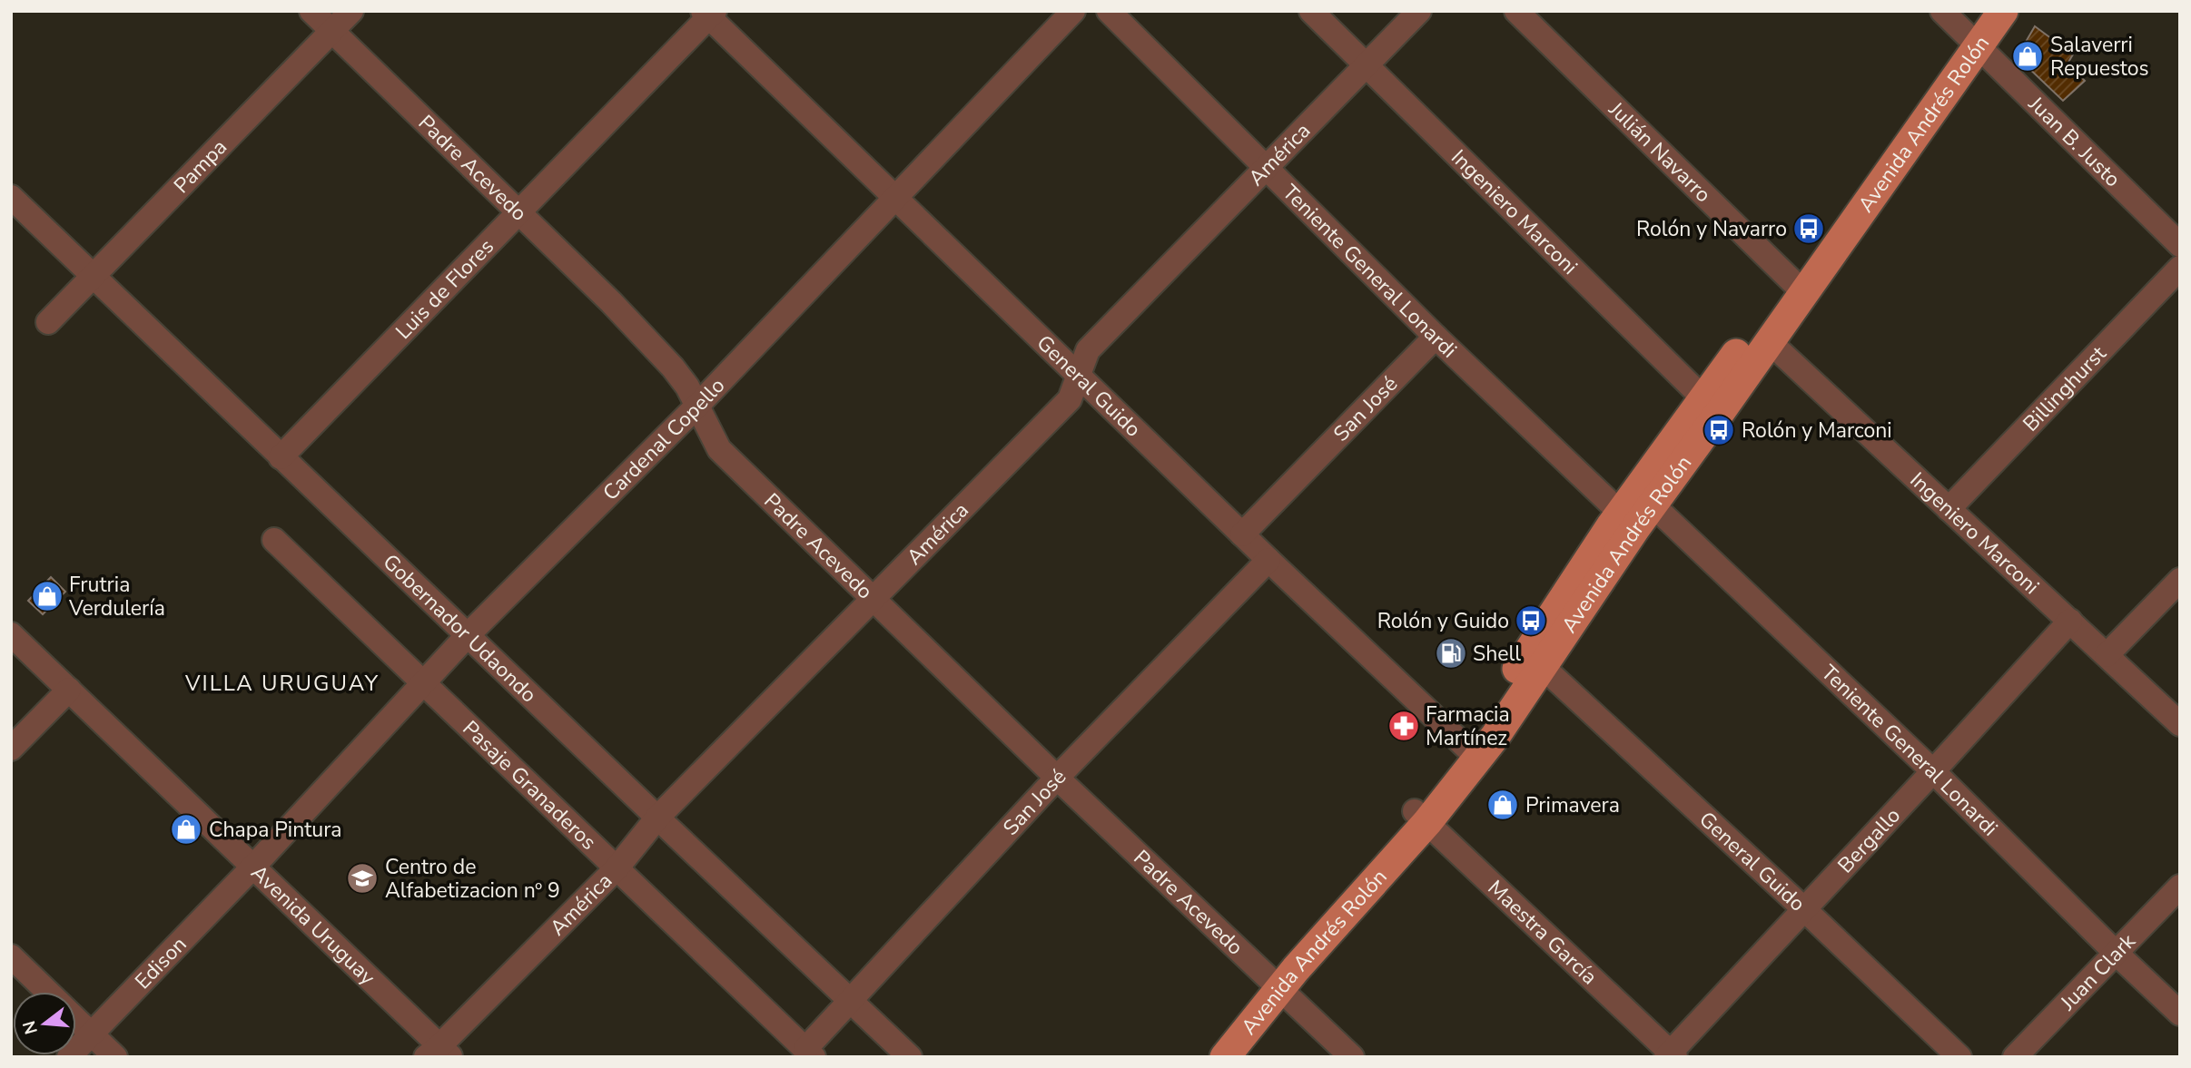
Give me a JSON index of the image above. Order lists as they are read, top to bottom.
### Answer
{
  "streets": {
    "main road": ["Avenida Andrés Rolón"],
    "street": [
      "Juan B. Justo",
      "Julián Navarro",
      "América",
      "Pampa",
      "Padre Acevedo",
      "Ingeniero Marconi",
      "Teniente General Lonardi",
      "Luis de Flores",
      "General Guido",
      "Billinghurst",
      "San José",
      "Cardenal Copello",
      "Gobernador Udaondo",
      "Pasaje Granaderos",
      "Bergallo",
      "Avenida Uruguay",
      "Maestra García",
      "Edison",
      "Juan Clark"
    ]
  },
  "crossings": [
    ["Avenida Andrés Rolón", "Juan B. Justo"],
    ["Avenida Andrés Rolón", "Julián Navarro"],
    ["Avenida Andrés Rolón", "Padre Acevedo"],
    ["Avenida Andrés Rolón", "Ingeniero Marconi"],
    ["Avenida Andrés Rolón", "Teniente General Lonardi"],
    ["Avenida Andrés Rolón", "General Guido"],
    ["Avenida Andrés Rolón", "Maestra García"],
    ["América", "Padre Acevedo"],
    ["América", "Ingeniero Marconi"],
    ["América", "Teniente General Lonardi"],
    ["América", "General Guido"],
    ["América", "Gobernador Udaondo"],
    ["América", "Pasaje Granaderos"],
    ["América", "Avenida Uruguay"],
    ["Pampa", "Padre Acevedo"],
    ["Pampa", "Gobernador Udaondo"],
    ["Padre Acevedo", "Luis de Flores"],
    ["Padre Acevedo", "San José"],
    ["Padre Acevedo", "Cardenal Copello"],
    ["Ingeniero Marconi", "Billinghurst"],
    ["Ingeniero Marconi", "Bergallo"],
    ["Teniente General Lonardi", "San José"],
    ["Teniente General Lonardi", "Bergallo"],
    ["Teniente General Lonardi", "Juan Clark"],
    ["Luis de Flores", "General Guido"],
    ["Luis de Flores", "Gobernador Udaondo"],
    ["General Guido", "San José"],
    ["General Guido", "Cardenal Copello"],
    ["General Guido", "Bergallo"],
    ["San José", "Gobernador Udaondo"],
    ["San José", "Pasaje Granaderos"],
    ["Cardenal Copello", "Gobernador Udaondo"],
    ["Cardenal Copello", "Pasaje Granaderos"],
    ["Cardenal Copello", "Avenida Uruguay"],
    ["Cardenal Copello", "Edison"],
    ["Bergallo", "Maestra García"],
    ["Avenida Uruguay", "Edison"]
  ],
  "districts": ["VILLA URUGUAY"],
  "places": {
    "shop": [
      "Salaverri Repuestos",
      "Frutria Verdulería",
      "Primavera",
      "Chapa Pintura"
    ],
    "bus stop": ["Rolón y Navarro", "Rolón y Marconi", "Rolón y Guido"],
    "fuel station": ["Shell"],
    "pharmacy": ["Farmacia Martínez"],
    "school or university": ["Centro de Alfabetizacion nº 9"]
  },
  "north": "left"
}
